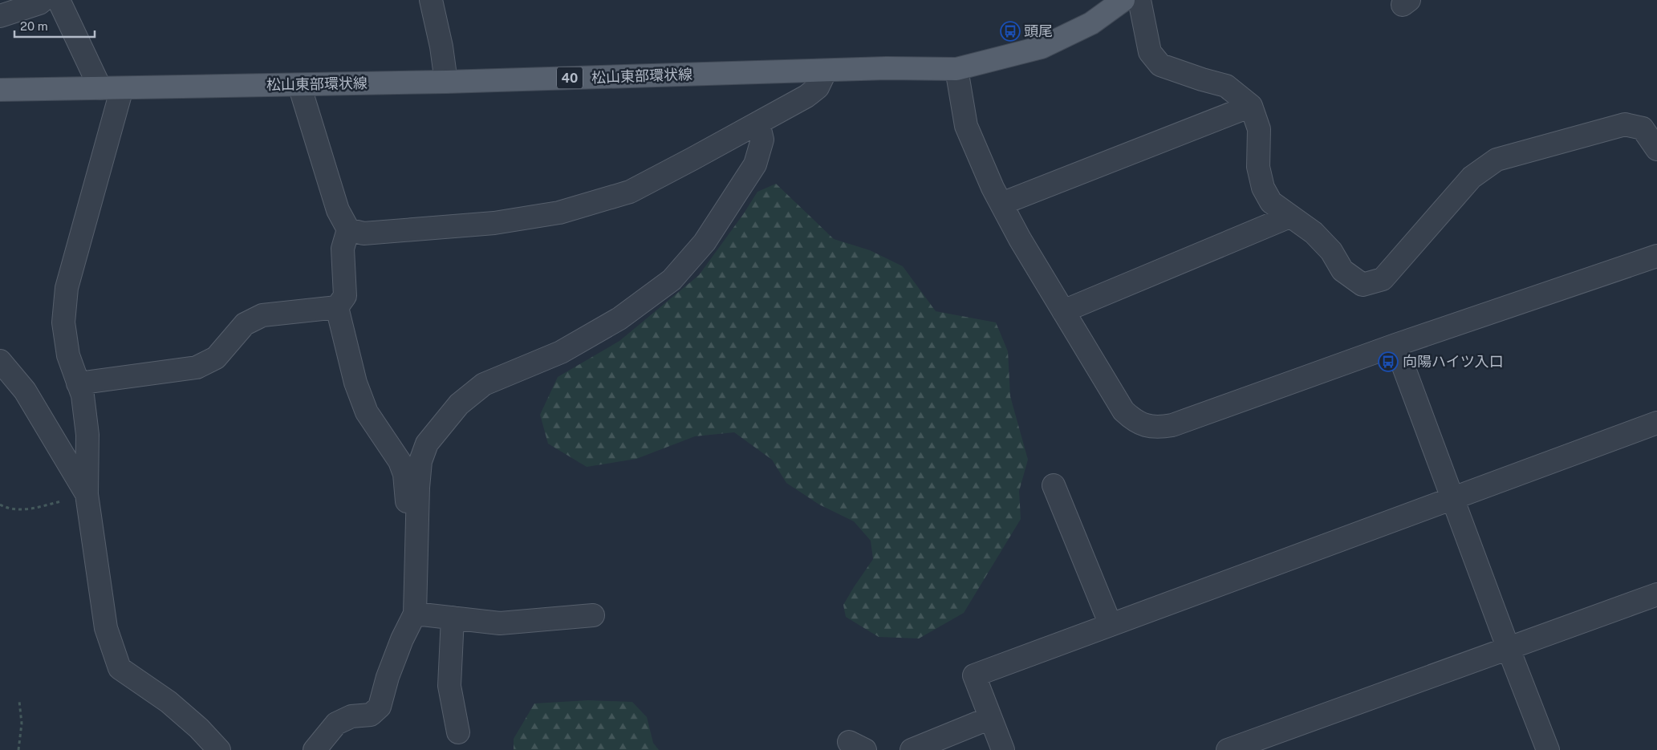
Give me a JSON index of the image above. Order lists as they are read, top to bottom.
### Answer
{
  "streets": {
    "main road": ["松山東部環状線", "40"]
  },
  "places": {
    "bus stop": ["頭尾", "向陽ハイツ入口"]
  },
  "scale_bar": "20 m"
}
